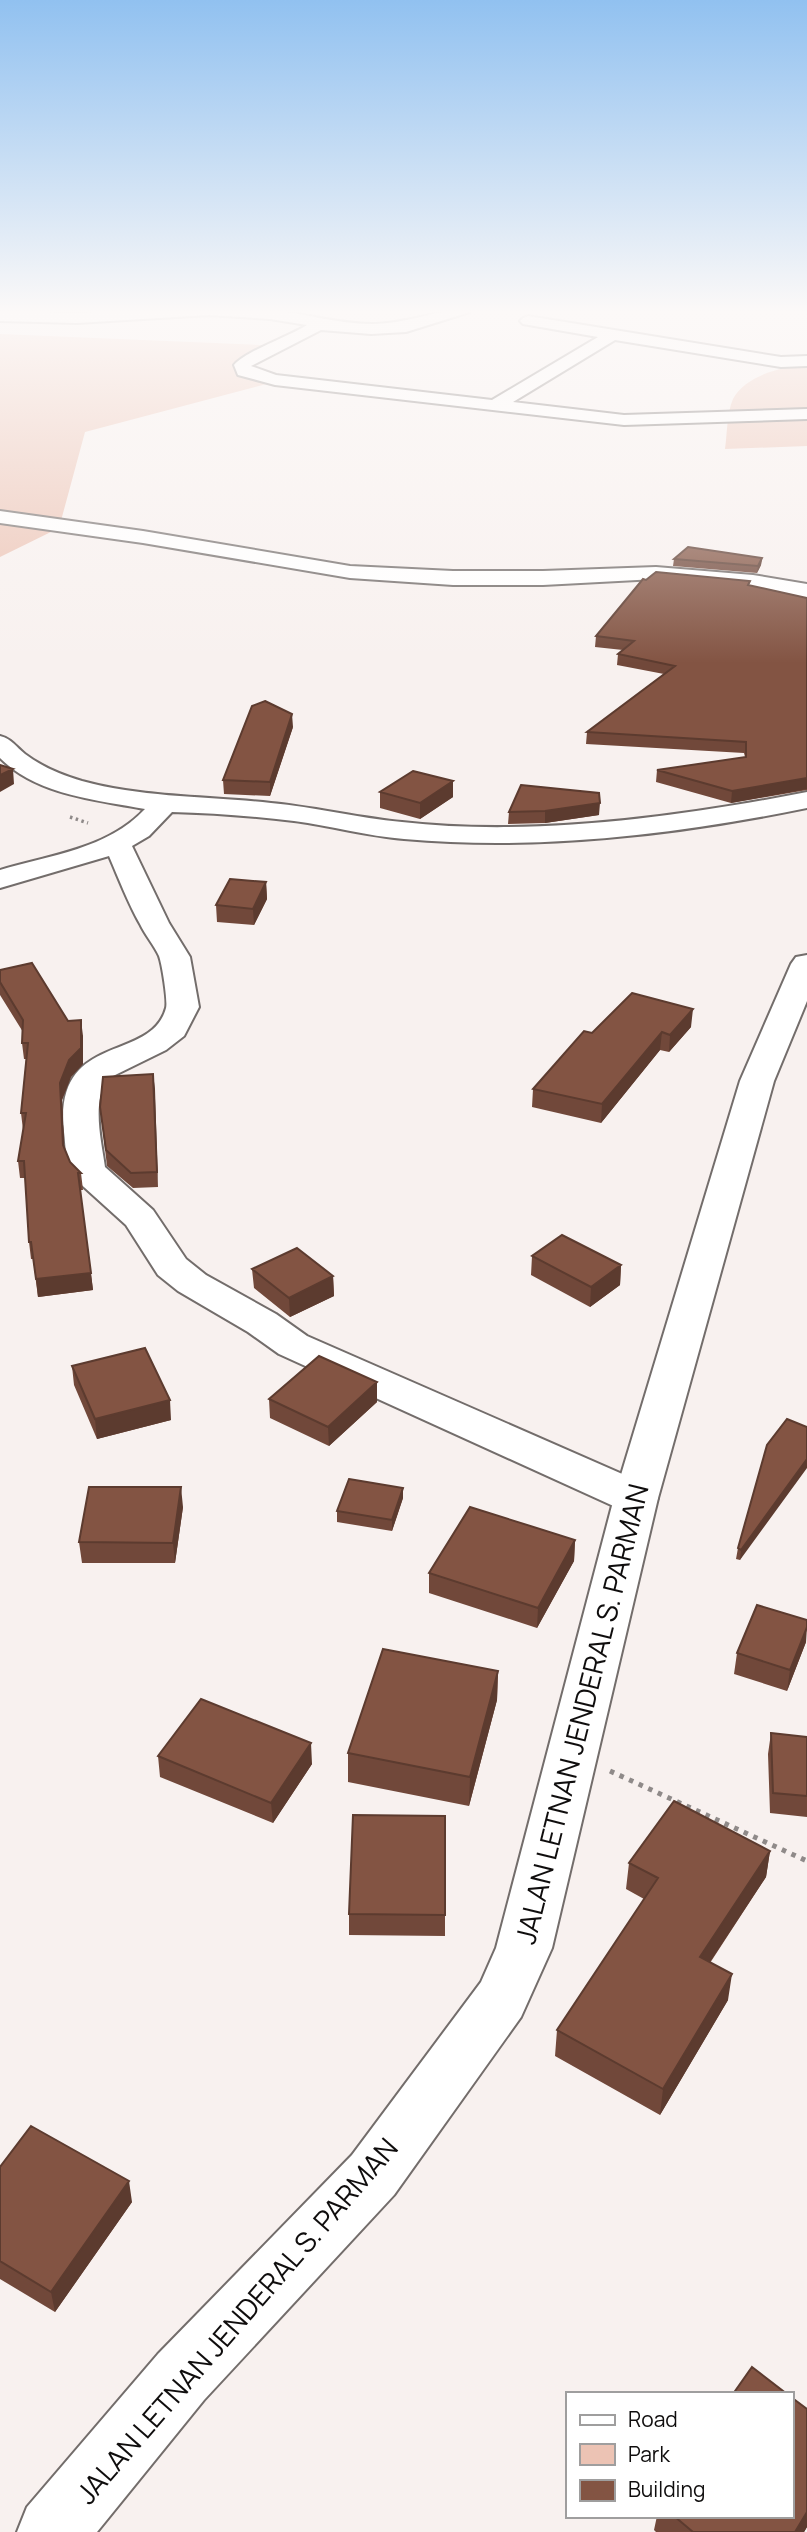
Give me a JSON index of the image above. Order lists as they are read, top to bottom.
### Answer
{
  "streets": {
    "street": ["JALAN LETNAN JENDERAL S. PARMAN"]
  },
  "legend": ["Road", "Park", "Building"]
}
